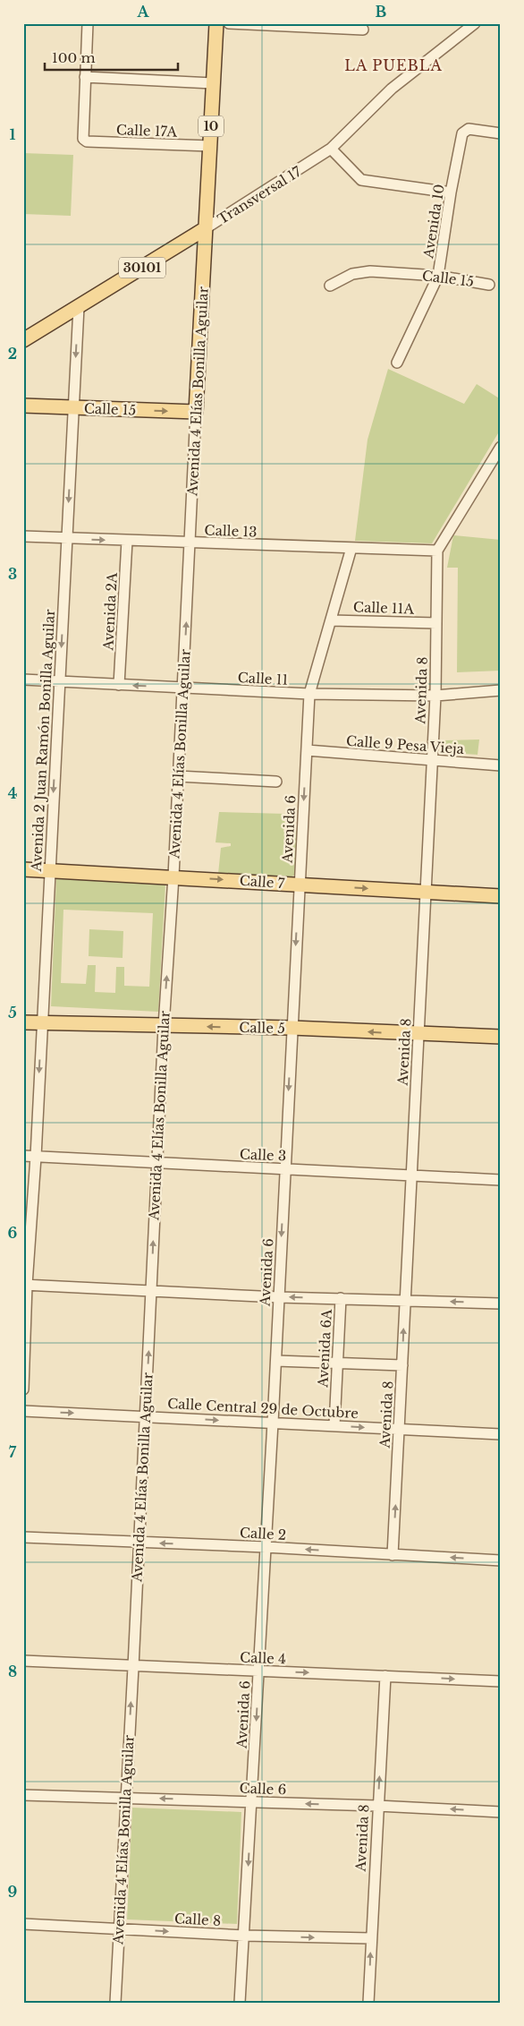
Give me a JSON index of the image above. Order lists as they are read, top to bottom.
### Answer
{
  "streets": {
    "main road": [
      "10",
      "Transversal 17",
      "30101",
      "Calle 15",
      "Avenida 4 Elías Bonilla Aguilar",
      "Calle 7",
      "Calle 5"
    ],
    "street": [
      "Calle 17A",
      "Avenida 10",
      "Calle 13",
      "Calle 11A",
      "Avenida 2A",
      "Calle 11",
      "Avenida 8",
      "Avenida 2 Juan Ramón Bonilla Aguilar",
      "Calle 9 Pesa Vieja",
      "Avenida 6",
      "Calle 3",
      "Avenida 6A",
      "Calle Central 29 de Octubre",
      "Calle 2",
      "Calle 4",
      "Calle 6",
      "Calle 8"
    ]
  },
  "crossings": [
    ["10", "Calle 17A"],
    ["10", "Transversal 17"],
    ["10", "Avenida 4 Elías Bonilla Aguilar"],
    ["Transversal 17", "Avenida 4 Elías Bonilla Aguilar"],
    ["Transversal 17", "Avenida 2 Juan Ramón Bonilla Aguilar"],
    ["Avenida 10", "Calle 15"],
    ["Calle 15", "Avenida 4 Elías Bonilla Aguilar"],
    ["Calle 15", "Avenida 2 Juan Ramón Bonilla Aguilar"],
    ["Avenida 4 Elías Bonilla Aguilar", "Calle 13"],
    ["Avenida 4 Elías Bonilla Aguilar", "Calle 11"],
    ["Avenida 4 Elías Bonilla Aguilar", "Calle 7"],
    ["Avenida 4 Elías Bonilla Aguilar", "Calle 5"],
    ["Avenida 4 Elías Bonilla Aguilar", "Calle 3"],
    ["Avenida 4 Elías Bonilla Aguilar", "Calle Central 29 de Octubre"],
    ["Avenida 4 Elías Bonilla Aguilar", "Calle 2"],
    ["Avenida 4 Elías Bonilla Aguilar", "Calle 4"],
    ["Avenida 4 Elías Bonilla Aguilar", "Calle 6"],
    ["Avenida 4 Elías Bonilla Aguilar", "Calle 8"],
    ["Calle 13", "Avenida 2A"],
    ["Calle 13", "Avenida 8"],
    ["Calle 13", "Avenida 2 Juan Ramón Bonilla Aguilar"],
    ["Calle 13", "Avenida 6"],
    ["Calle 11A", "Avenida 8"],
    ["Calle 11A", "Avenida 6"],
    ["Avenida 2A", "Calle 11"],
    ["Calle 11", "Avenida 8"],
    ["Calle 11", "Avenida 2 Juan Ramón Bonilla Aguilar"],
    ["Calle 11", "Avenida 6"],
    ["Avenida 8", "Calle 9 Pesa Vieja"],
    ["Avenida 8", "Calle 7"],
    ["Avenida 8", "Calle 5"],
    ["Avenida 8", "Calle 3"],
    ["Avenida 8", "Calle Central 29 de Octubre"],
    ["Avenida 8", "Calle 2"],
    ["Avenida 8", "Calle 4"],
    ["Avenida 8", "Calle 6"],
    ["Avenida 8", "Calle 8"],
    ["Avenida 2 Juan Ramón Bonilla Aguilar", "Calle 7"],
    ["Avenida 2 Juan Ramón Bonilla Aguilar", "Calle 5"],
    ["Avenida 2 Juan Ramón Bonilla Aguilar", "Calle 3"],
    ["Calle 9 Pesa Vieja", "Avenida 6"],
    ["Avenida 6", "Calle 7"],
    ["Avenida 6", "Calle 5"],
    ["Avenida 6", "Calle 3"],
    ["Avenida 6", "Calle Central 29 de Octubre"],
    ["Avenida 6", "Calle 2"],
    ["Avenida 6", "Calle 4"],
    ["Avenida 6", "Calle 6"],
    ["Avenida 6", "Calle 8"],
    ["Avenida 6A", "Calle Central 29 de Octubre"]
  ],
  "one_way": [
    "Calle 15",
    "Avenida 4 Elías Bonilla Aguilar",
    "Avenida 2 Juan Ramón Bonilla Aguilar",
    "Avenida 6",
    "Calle 7",
    "Calle 5",
    "Calle Central 29 de Octubre",
    "Calle 2",
    "Calle 4",
    "Calle 6",
    "Calle 8"
  ],
  "districts": ["LA PUEBLA"],
  "scale_bar": "100 m",
  "grid": {
    "columns": ["A", "B"],
    "rows": [
      "1",
      "2",
      "3",
      "4",
      "5",
      "6",
      "7",
      "8",
      "9"
    ]
  }
}
